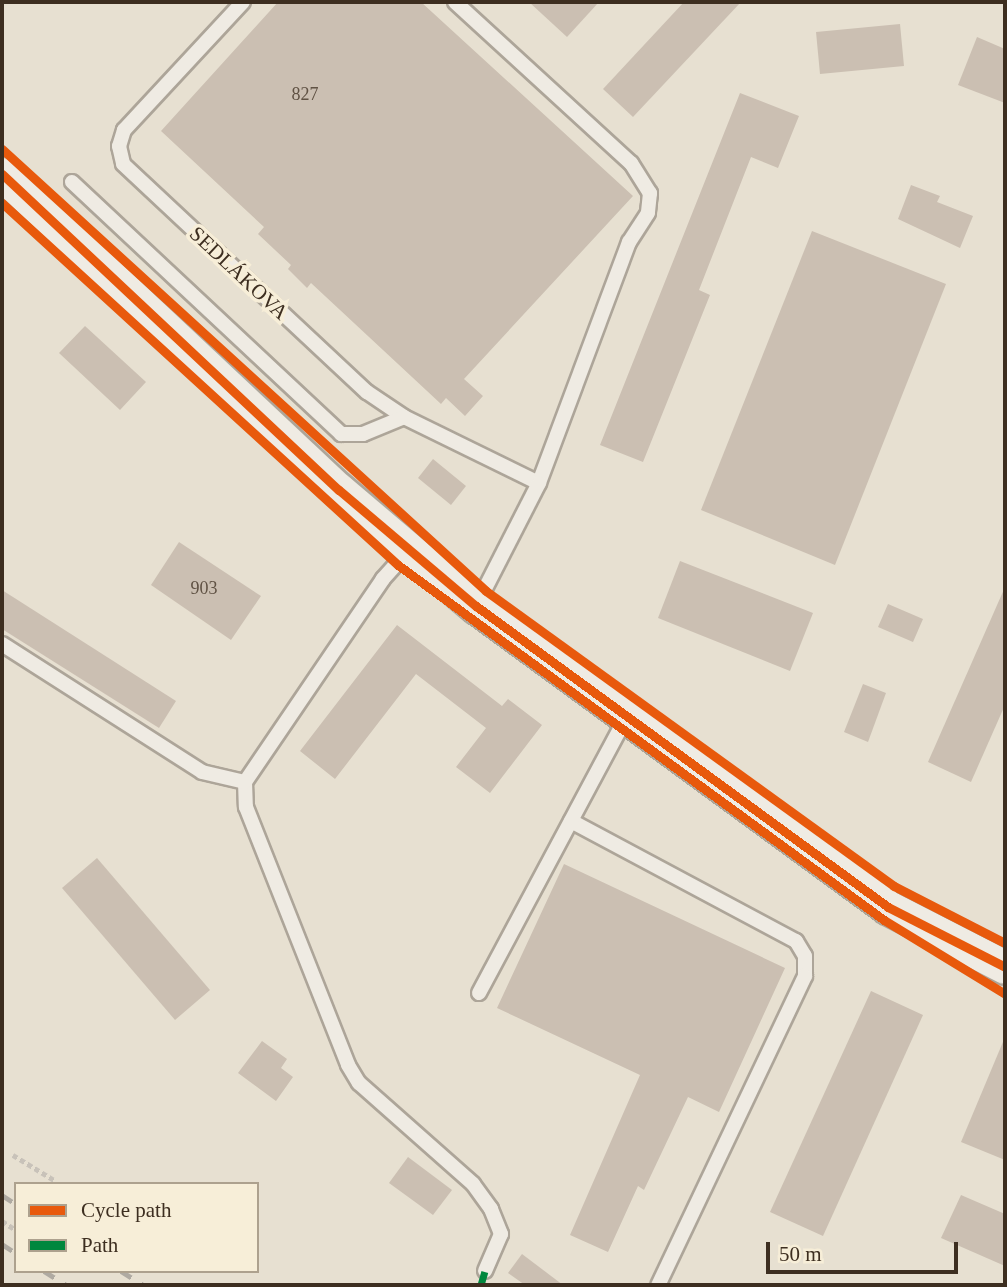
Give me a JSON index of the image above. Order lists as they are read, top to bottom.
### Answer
{
  "streets": {
    "lane": ["SEDLÁKOVA"]
  },
  "house_numbers": ["827", "903"],
  "legend": ["Cycle path", "Path"],
  "scale_bar": "50 m"
}
